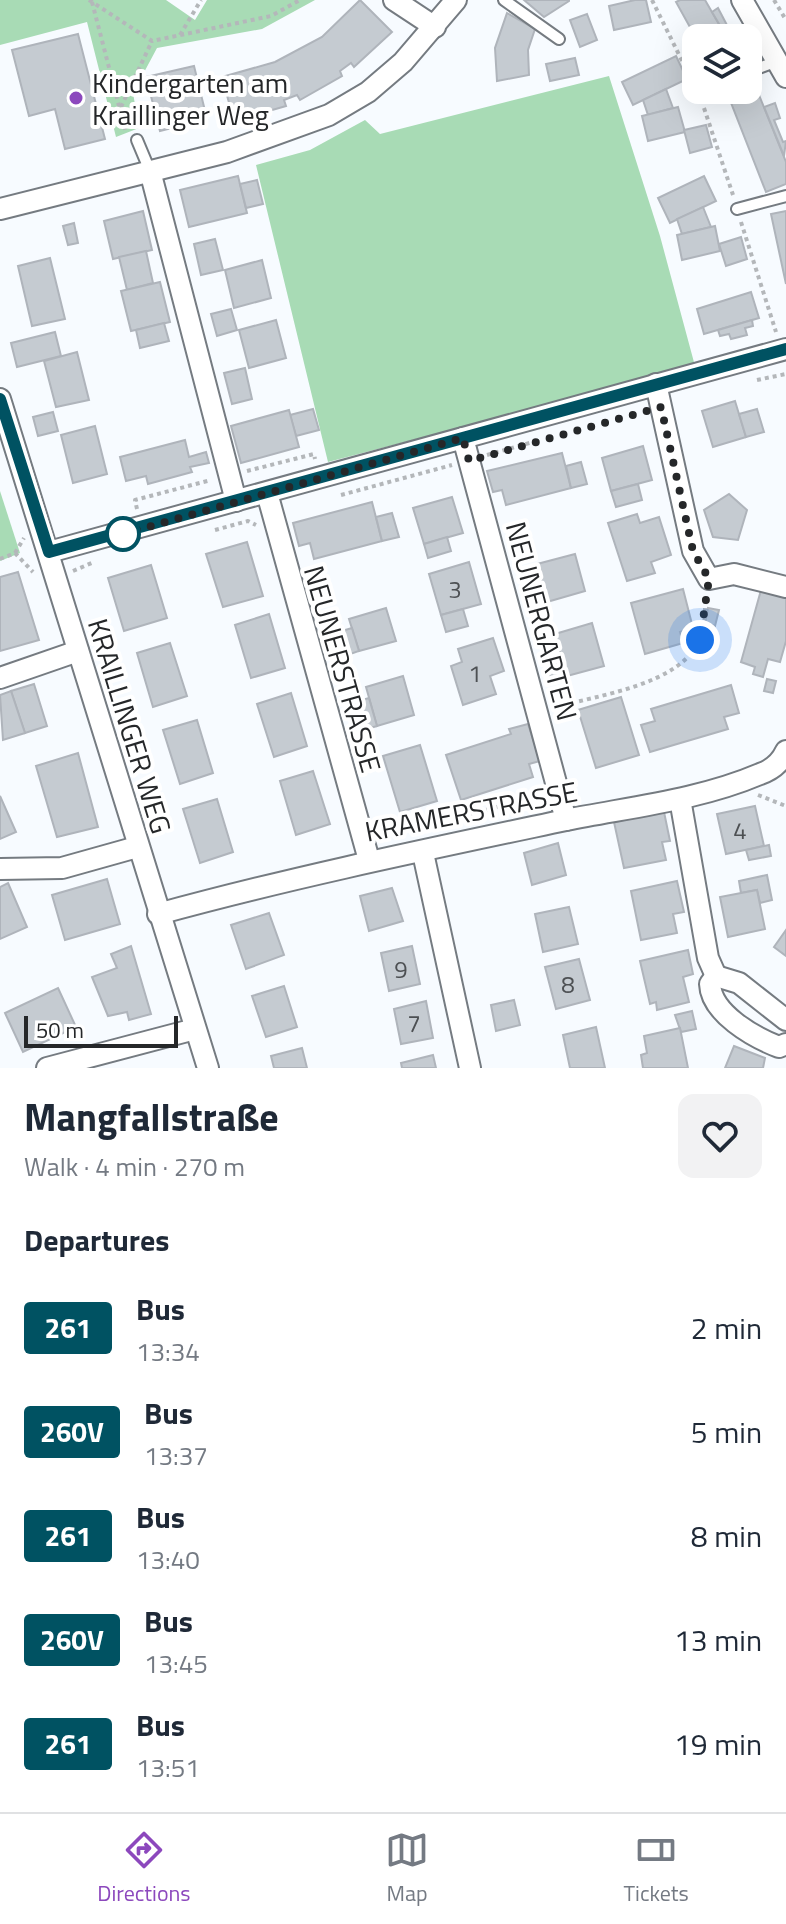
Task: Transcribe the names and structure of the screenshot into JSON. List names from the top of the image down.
{
  "streets": {
    "street": [
      "NEUNERGARTEN",
      "NEUNERSTRASSE",
      "KRAILLINGER WEG",
      "KRAMERSTRASSE"
    ]
  },
  "crossings": [
    ["NEUNERGARTEN", "KRAMERSTRASSE"],
    ["NEUNERSTRASSE", "KRAMERSTRASSE"],
    ["KRAILLINGER WEG", "KRAMERSTRASSE"]
  ],
  "places": ["Kindergarten am Kraillinger Weg"],
  "lines": ["bus line 261"],
  "house_numbers": [
    "3",
    "1",
    "4",
    "9",
    "8",
    "7"
  ],
  "scale_bar": "50 m",
  "page": {
    "scale": "50 m",
    "heading": [
      ["Mangfallstraße", "Walk · 4 min · 270 m"],
      "Departures"
    ],
    "list": [
      {
        "mark": "261",
        "name": "Bus",
        "note": "13:34",
        "value": "2 min"
      },
      {
        "mark": "260V",
        "name": "Bus",
        "note": "13:37",
        "value": "5 min"
      },
      {
        "mark": "261",
        "name": "Bus",
        "note": "13:40",
        "value": "8 min"
      },
      {
        "mark": "260V",
        "name": "Bus",
        "note": "13:45",
        "value": "13 min"
      },
      {
        "mark": "261",
        "name": "Bus",
        "note": "13:51",
        "value": "19 min"
      }
    ],
    "tabs": ["Directions", "Map", "Tickets"]
  }
}
